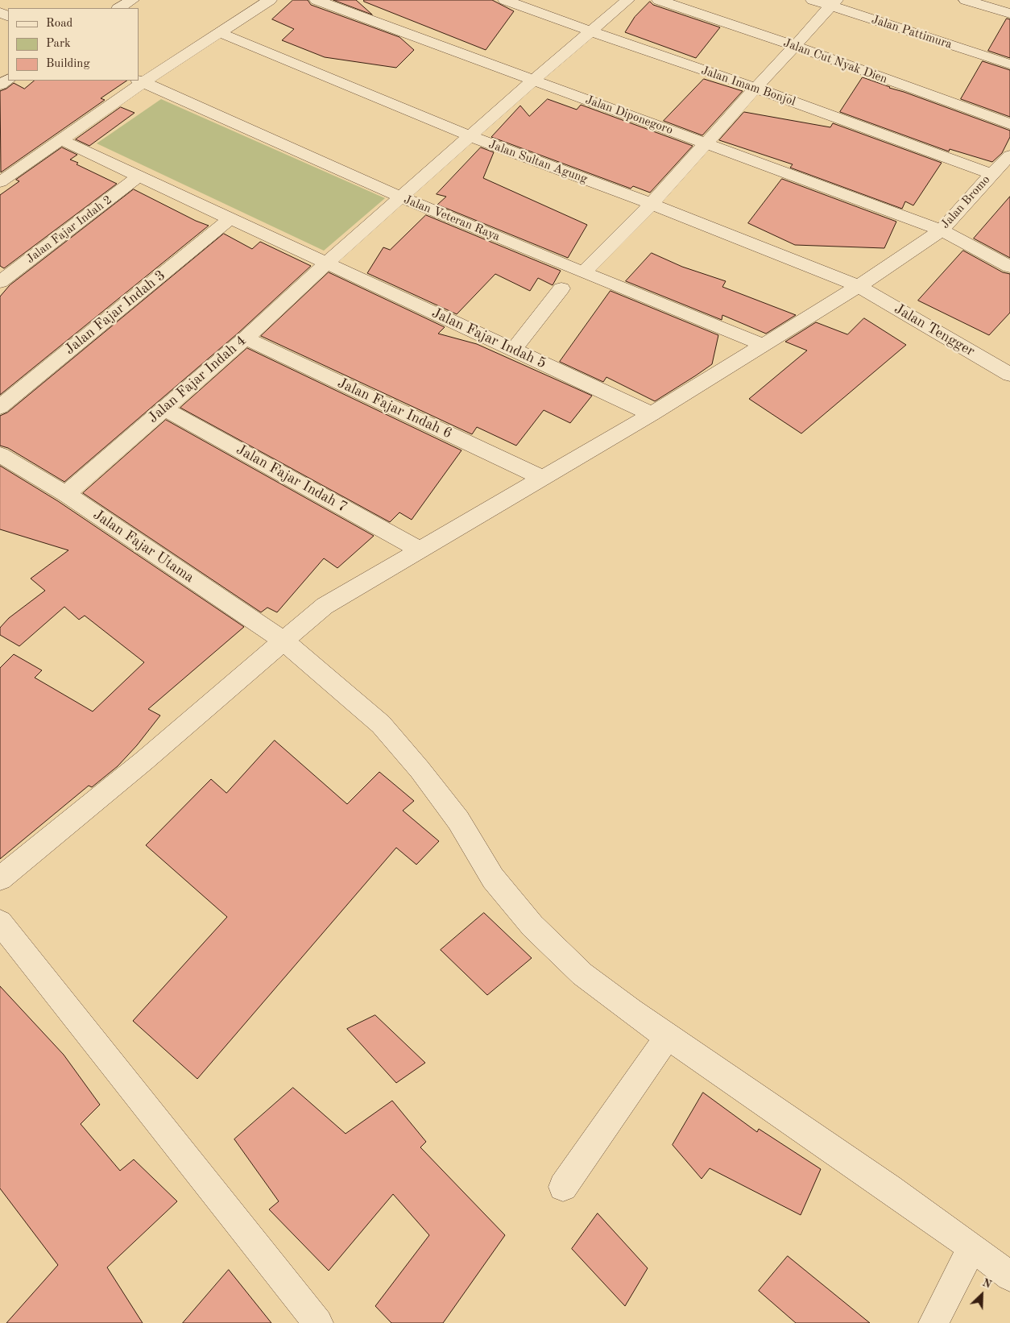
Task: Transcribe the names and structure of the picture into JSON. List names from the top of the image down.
{
  "streets": {
    "street": [
      "Jalan Pattimura",
      "Jalan Cut Nyak Dien",
      "Jalan Imam Bonjol",
      "Jalan Diponegoro",
      "Jalan Sultan Agung",
      "Jalan Bromo",
      "Jalan Veteran Raya",
      "Jalan Fajar Indah 2",
      "Jalan Fajar Indah 3",
      "Jalan Tengger",
      "Jalan Fajar Indah 5",
      "Jalan Fajar Indah 4",
      "Jalan Fajar Indah 6",
      "Jalan Fajar Indah 7",
      "Jalan Fajar Utama"
    ]
  },
  "crossings": [
    ["Jalan Imam Bonjol", "Jalan Bromo"],
    ["Jalan Imam Bonjol", "Jalan Fajar Indah 4"],
    ["Jalan Diponegoro", "Jalan Bromo"],
    ["Jalan Diponegoro", "Jalan Fajar Indah 4"],
    ["Jalan Sultan Agung", "Jalan Bromo"],
    ["Jalan Sultan Agung", "Jalan Tengger"],
    ["Jalan Sultan Agung", "Jalan Fajar Indah 4"],
    ["Jalan Bromo", "Jalan Veteran Raya"],
    ["Jalan Bromo", "Jalan Tengger"],
    ["Jalan Bromo", "Jalan Fajar Indah 5"],
    ["Jalan Bromo", "Jalan Fajar Indah 6"],
    ["Jalan Bromo", "Jalan Fajar Indah 7"],
    ["Jalan Bromo", "Jalan Fajar Utama"],
    ["Jalan Veteran Raya", "Jalan Fajar Indah 4"],
    ["Jalan Fajar Indah 2", "Jalan Fajar Indah 5"],
    ["Jalan Fajar Indah 3", "Jalan Fajar Indah 5"],
    ["Jalan Fajar Indah 5", "Jalan Fajar Indah 4"],
    ["Jalan Fajar Indah 4", "Jalan Fajar Indah 6"],
    ["Jalan Fajar Indah 4", "Jalan Fajar Indah 7"],
    ["Jalan Fajar Indah 4", "Jalan Fajar Utama"]
  ],
  "legend": ["Road", "Park", "Building"],
  "north": "top right"
}
